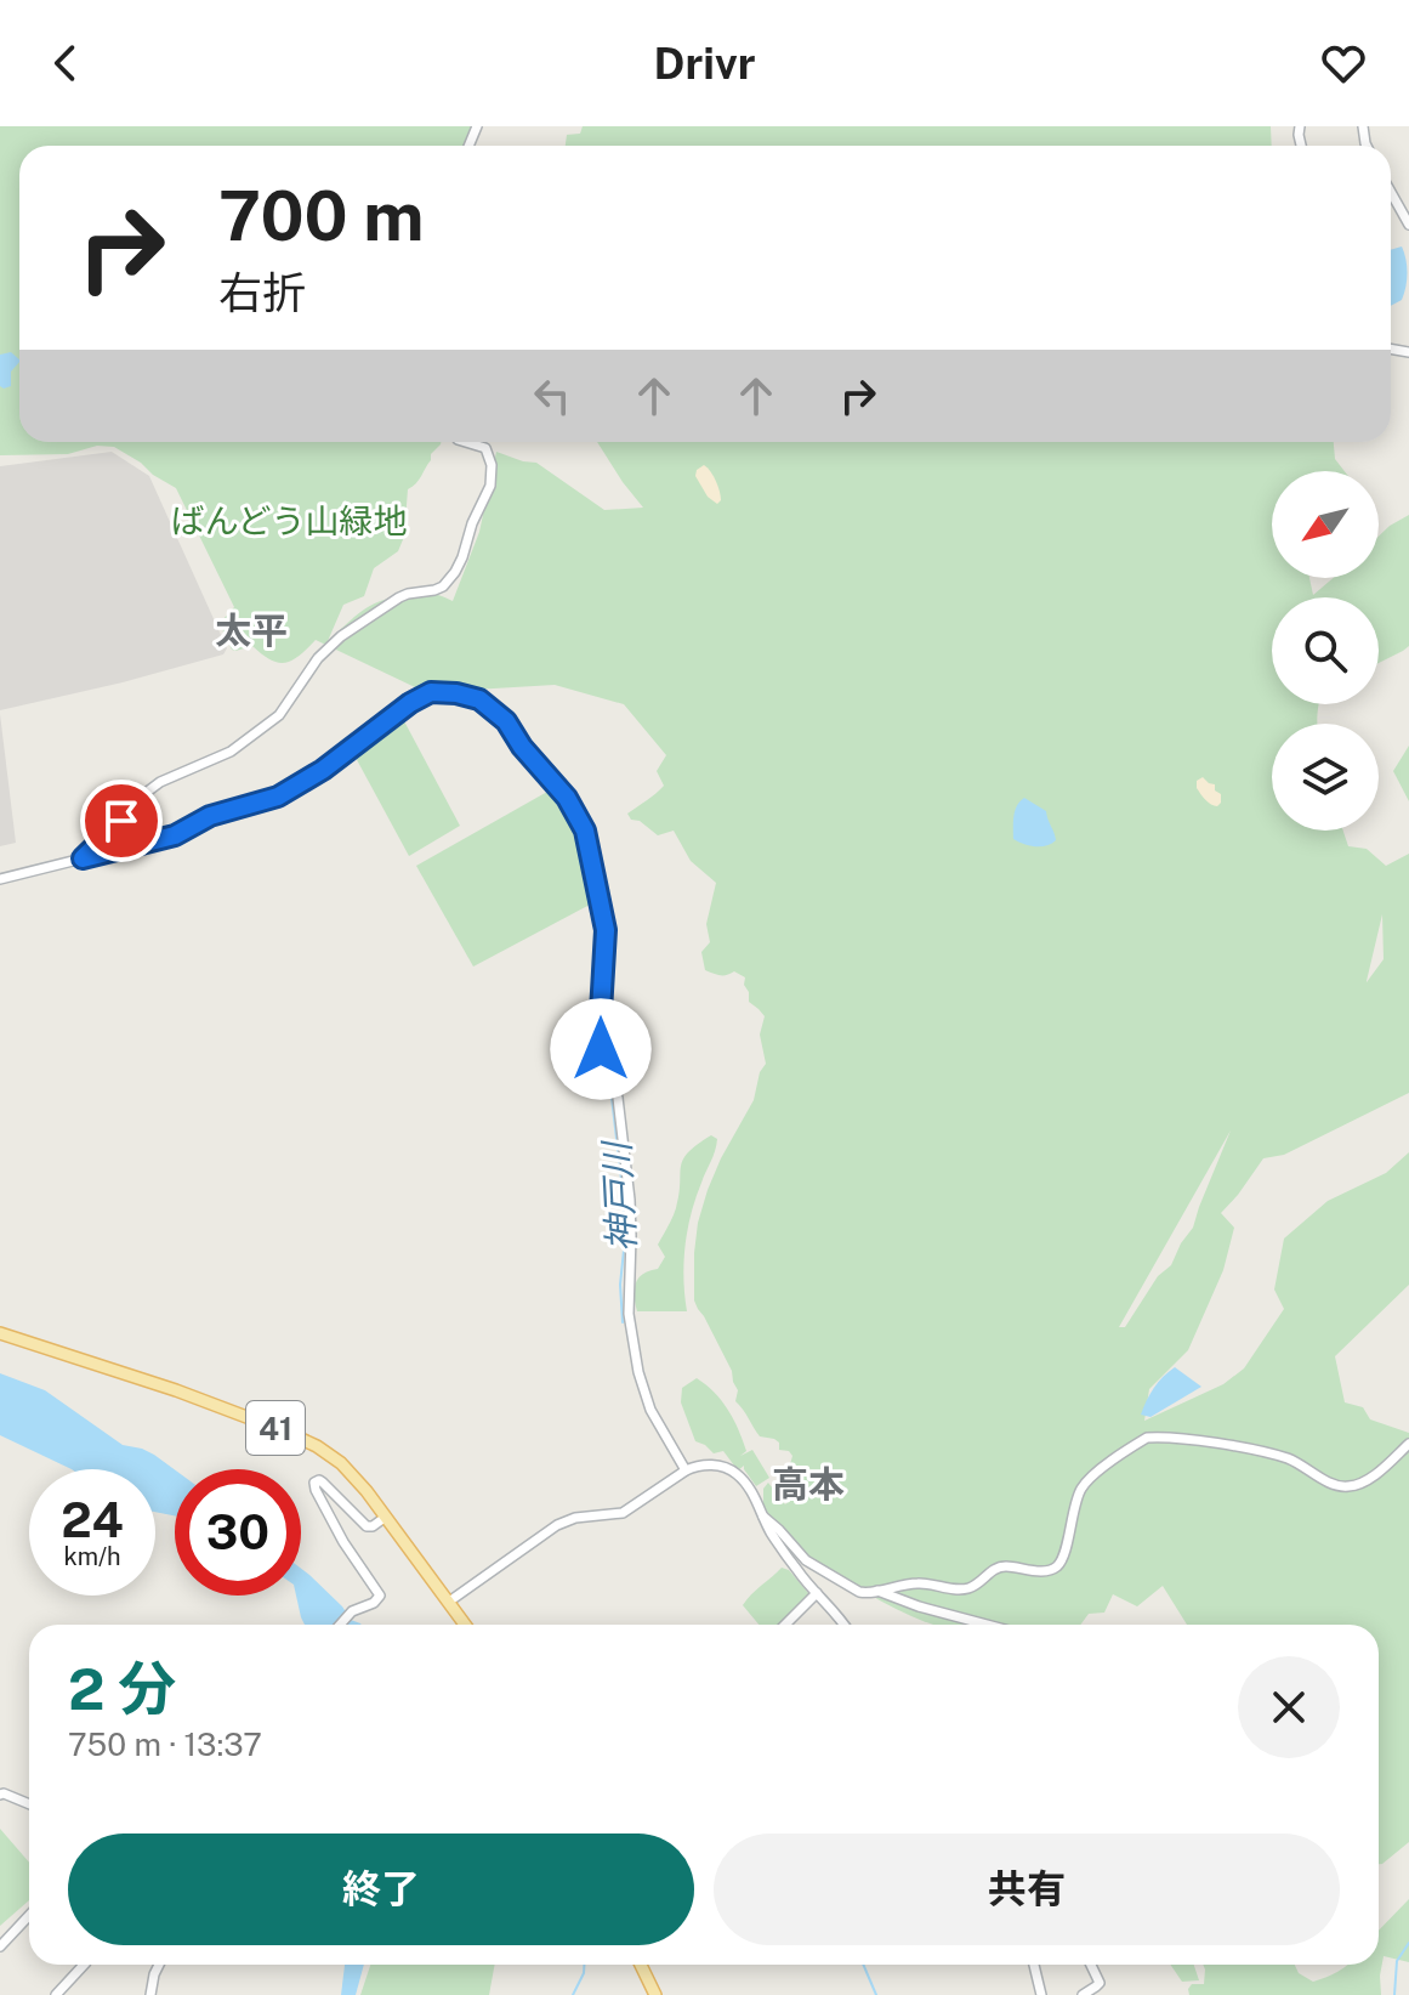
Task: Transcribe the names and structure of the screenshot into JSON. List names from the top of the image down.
{
  "streets": {
    "main road": ["41"]
  },
  "districts": ["太平", "高本"],
  "water": ["神戸川"],
  "parks": ["ばんどう山緑地"],
  "north": "bottom left",
  "page": {
    "header": "Drivr",
    "turn": ["700 m", "右折"],
    "speed": "24 km/h",
    "limit": "30",
    "heading": ["2 分", "750 m · 13:37"],
    "buttons": ["終了", "共有"]
  }
}
